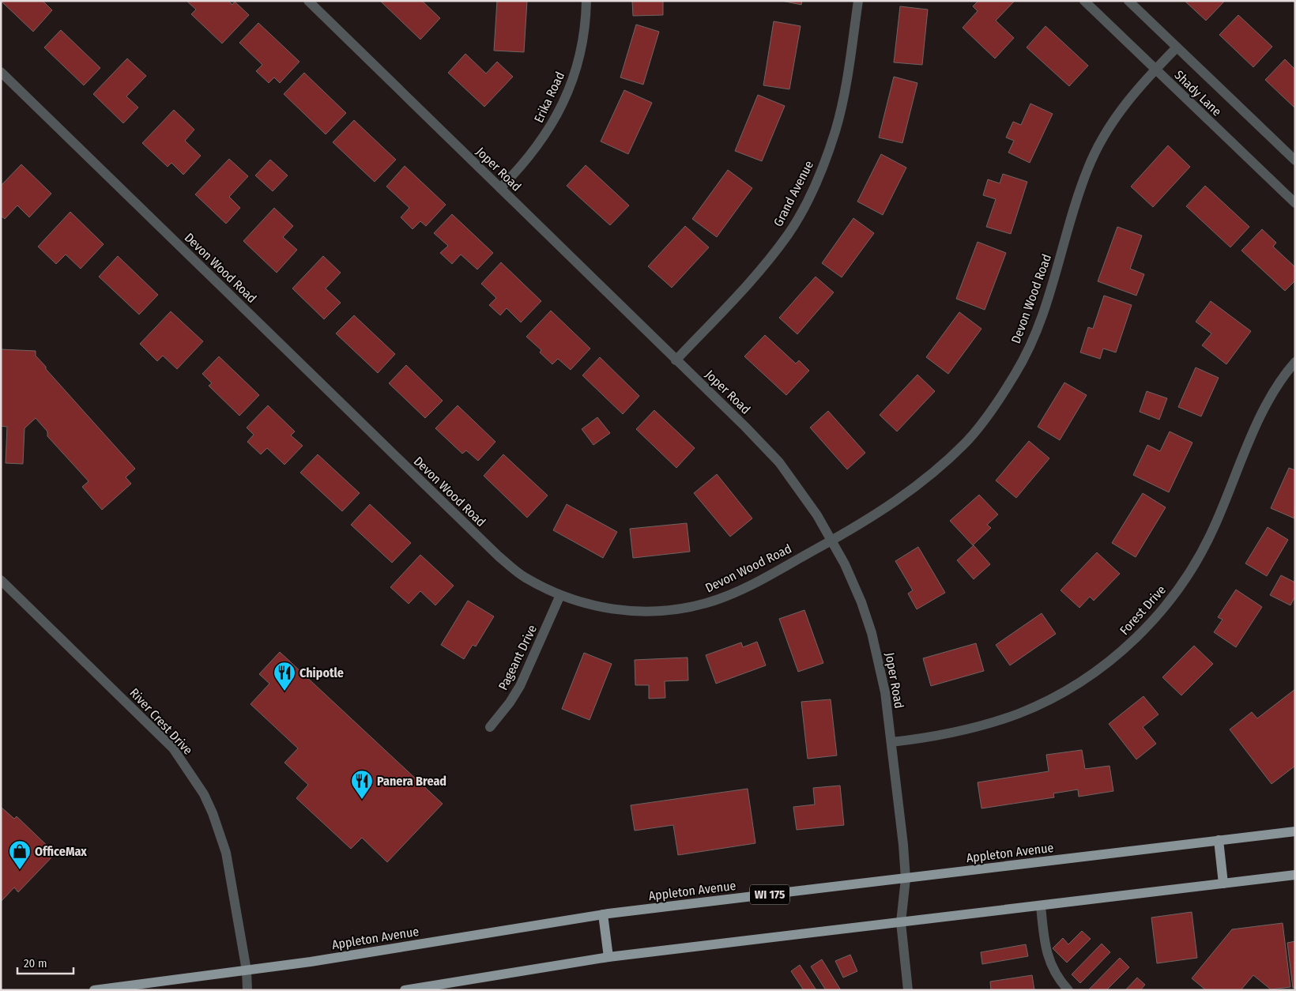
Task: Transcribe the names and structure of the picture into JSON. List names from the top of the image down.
{
  "streets": {
    "main road": ["Appleton Avenue", "WI 175"],
    "street": [
      "Shady Lane",
      "Erika Road",
      "Joper Road",
      "Grand Avenue",
      "Devon Wood Road",
      "Forest Drive",
      "Pageant Drive",
      "River Crest Drive"
    ]
  },
  "crossings": [
    ["Shady Lane", "Devon Wood Road"],
    ["Erika Road", "Joper Road"],
    ["Joper Road", "Grand Avenue"],
    ["Joper Road", "Devon Wood Road"],
    ["Joper Road", "Forest Drive"],
    ["Joper Road", "Appleton Avenue"],
    ["Devon Wood Road", "Pageant Drive"],
    ["River Crest Drive", "Appleton Avenue"]
  ],
  "places": {
    "restaurant": ["Chipotle", "Panera Bread"],
    "shop": ["OfficeMax"]
  },
  "scale_bar": "20 m"
}
